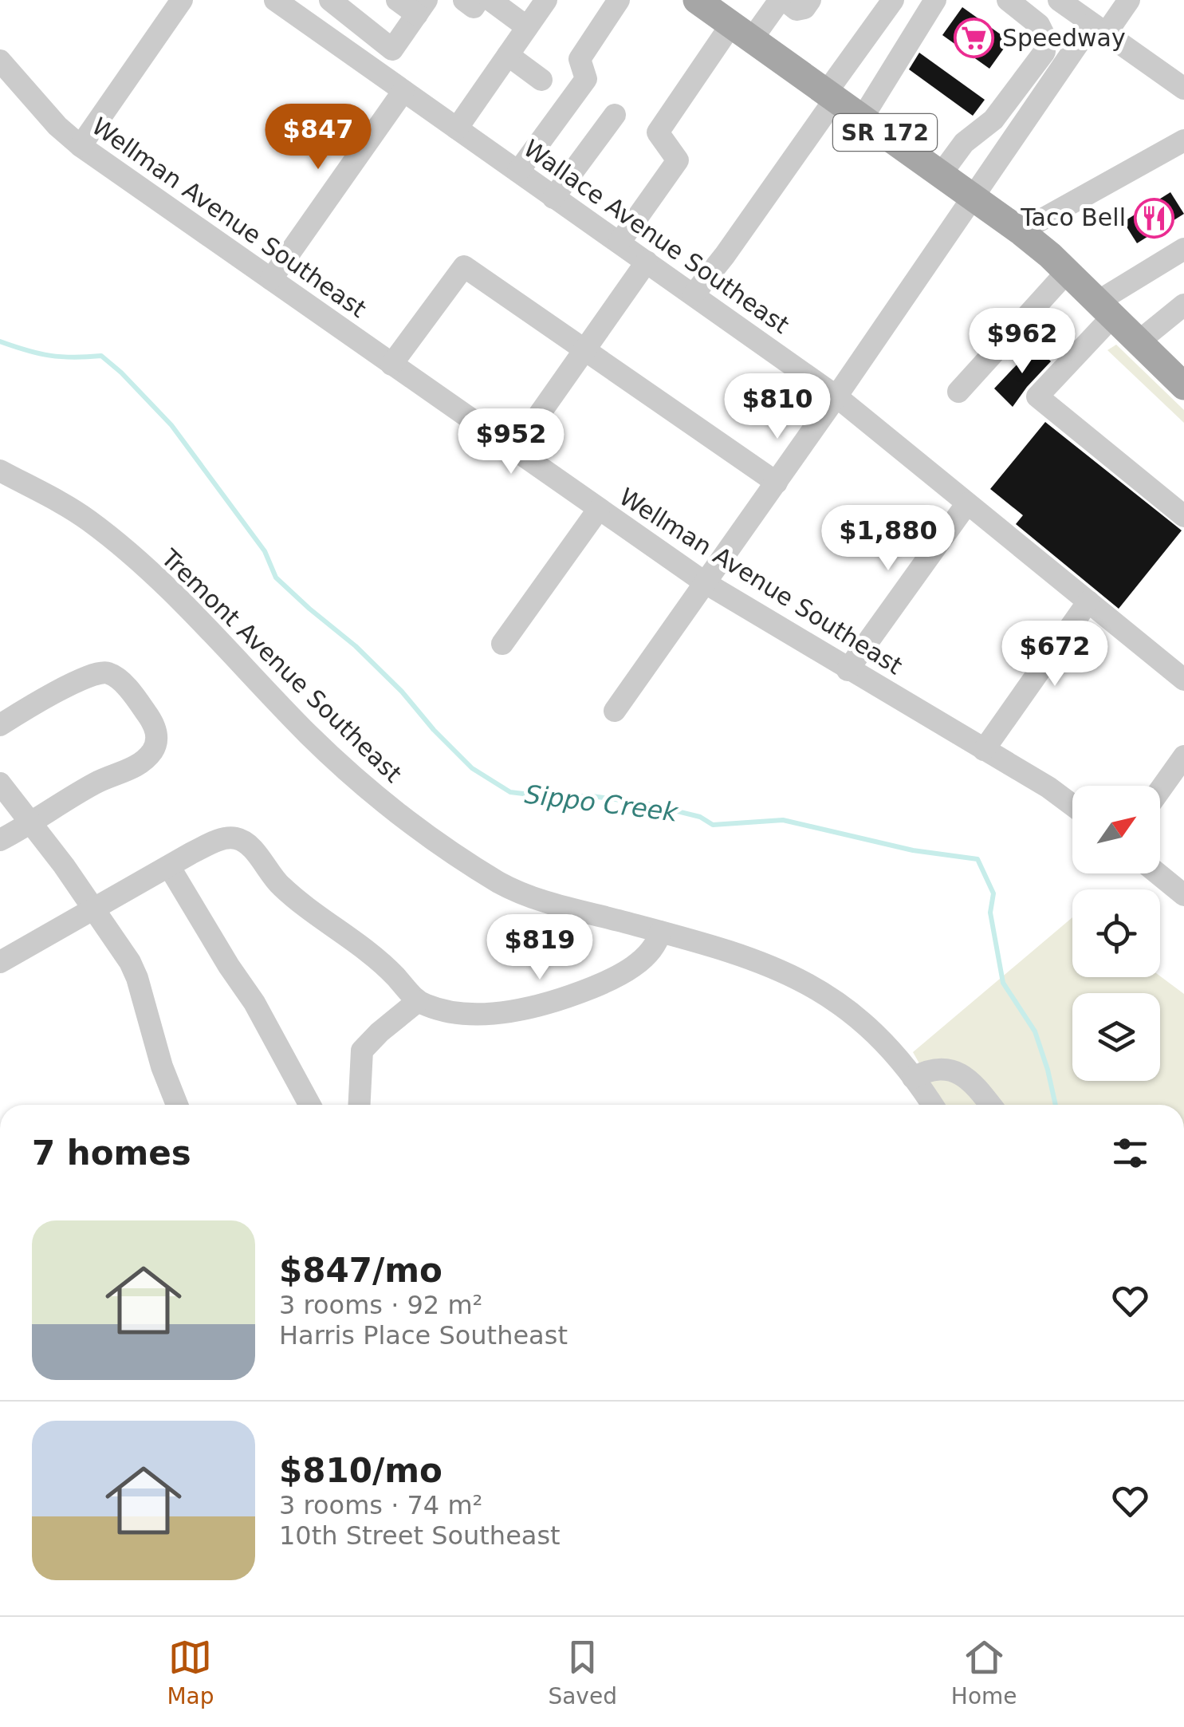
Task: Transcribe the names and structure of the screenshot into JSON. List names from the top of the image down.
{
  "streets": {
    "main road": ["SR 172"],
    "street": ["Wellman Avenue Southeast", "Wallace Avenue Southeast", "Tremont Avenue Southeast"]
  },
  "water": ["Sippo Creek"],
  "places": {
    "supermarket": ["Speedway"],
    "restaurant": ["Taco Bell"]
  },
  "north": "top right",
  "page": {
    "price": [
      "$847",
      "$962",
      "$810",
      "$952",
      "$1,880",
      "$672",
      "$819"
    ],
    "heading": "7 homes",
    "list": [
      {
        "name": "$847/mo",
        "note": "3 rooms · 92 m² · Harris Place Southeast"
      },
      {
        "name": "$810/mo",
        "note": "3 rooms · 74 m² · 10th Street Southeast"
      }
    ],
    "tabs": ["Map", "Saved", "Home"]
  }
}
